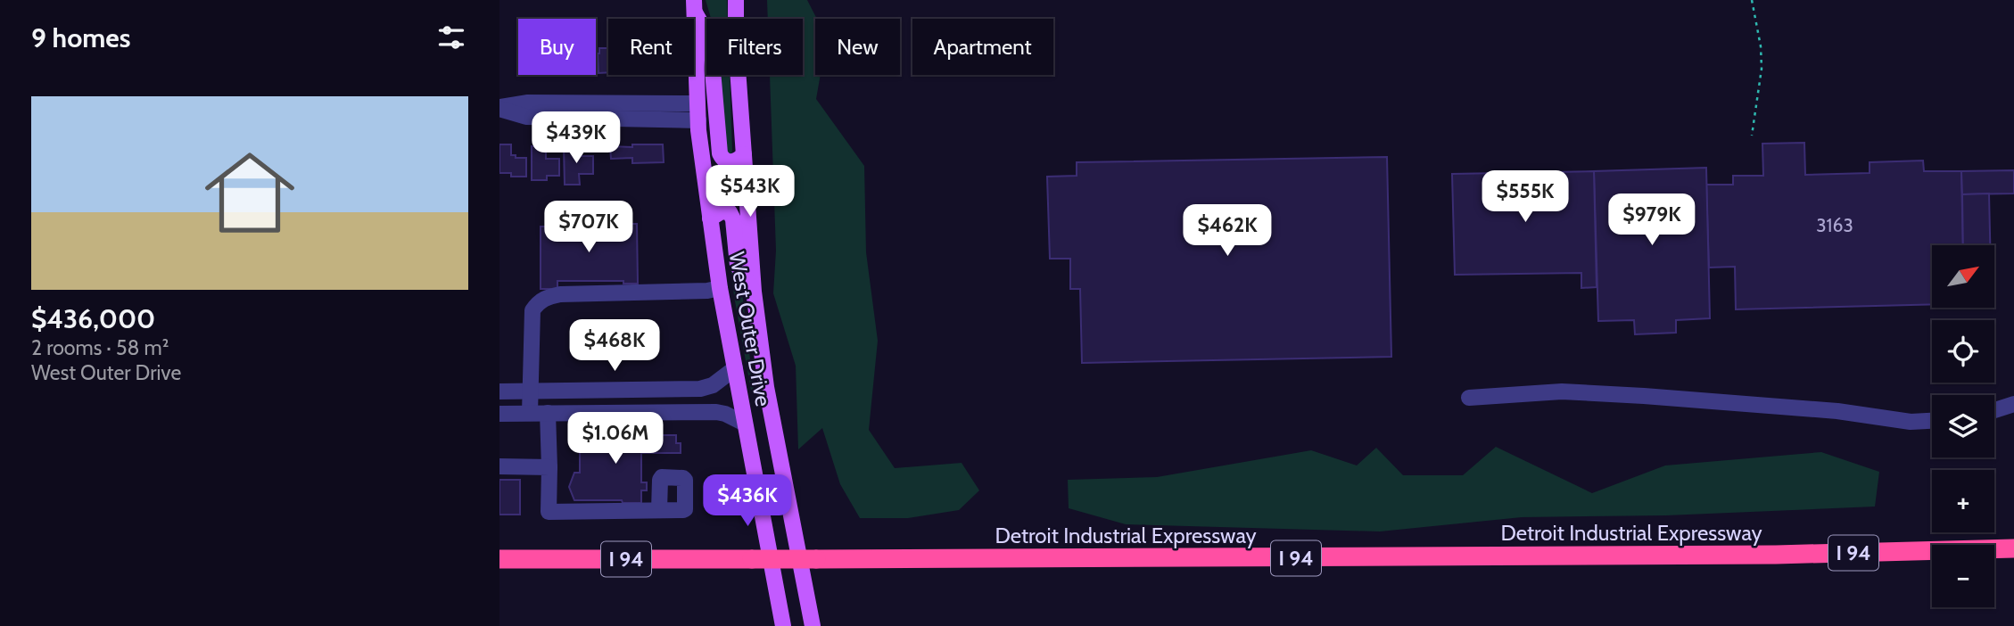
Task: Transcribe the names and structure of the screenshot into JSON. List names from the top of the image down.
{
  "streets": {
    "highway": ["Detroit Industrial Expressway", "I 94"],
    "main road": ["West Outer Drive"]
  },
  "house_numbers": ["3163"],
  "north": "top right",
  "page": {
    "heading": "9 homes",
    "chip": [
      "Buy",
      "Rent",
      "Filters",
      "New",
      "Apartment"
    ],
    "list": [
      {
        "name": "$436,000",
        "note": "2 rooms · 58 m² · West Outer Drive"
      }
    ],
    "price": [
      "$439K",
      "$543K",
      "$555K",
      "$979K",
      "$707K",
      "$462K",
      "$468K",
      "$1.06M",
      "$436K"
    ],
    "map_buttons": ["+", "−"]
  }
}
